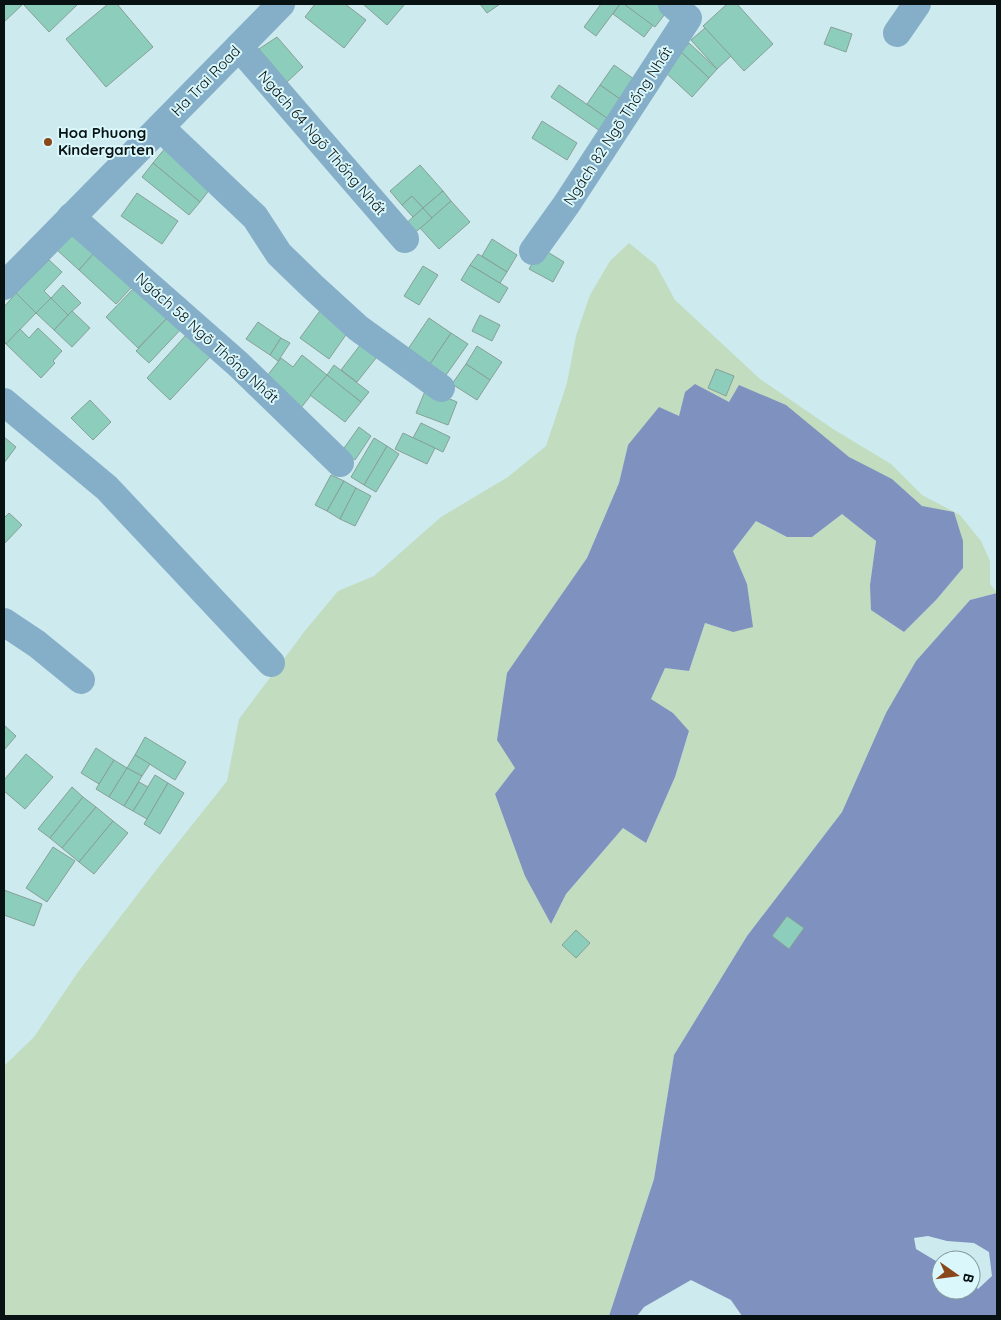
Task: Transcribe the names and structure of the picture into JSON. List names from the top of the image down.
{
  "streets": {
    "street": [
      "Ha Trai Road",
      "Ngách 82 Ngõ Thống Nhất",
      "Ngách 64 Ngõ Thống Nhất",
      "Ngách 58 Ngõ Thống Nhất"
    ]
  },
  "crossings": [
    ["Ha Trai Road", "Ngách 64 Ngõ Thống Nhất"],
    ["Ha Trai Road", "Ngách 58 Ngõ Thống Nhất"]
  ],
  "places": ["Hoa Phuong Kindergarten"],
  "north": "right"
}
